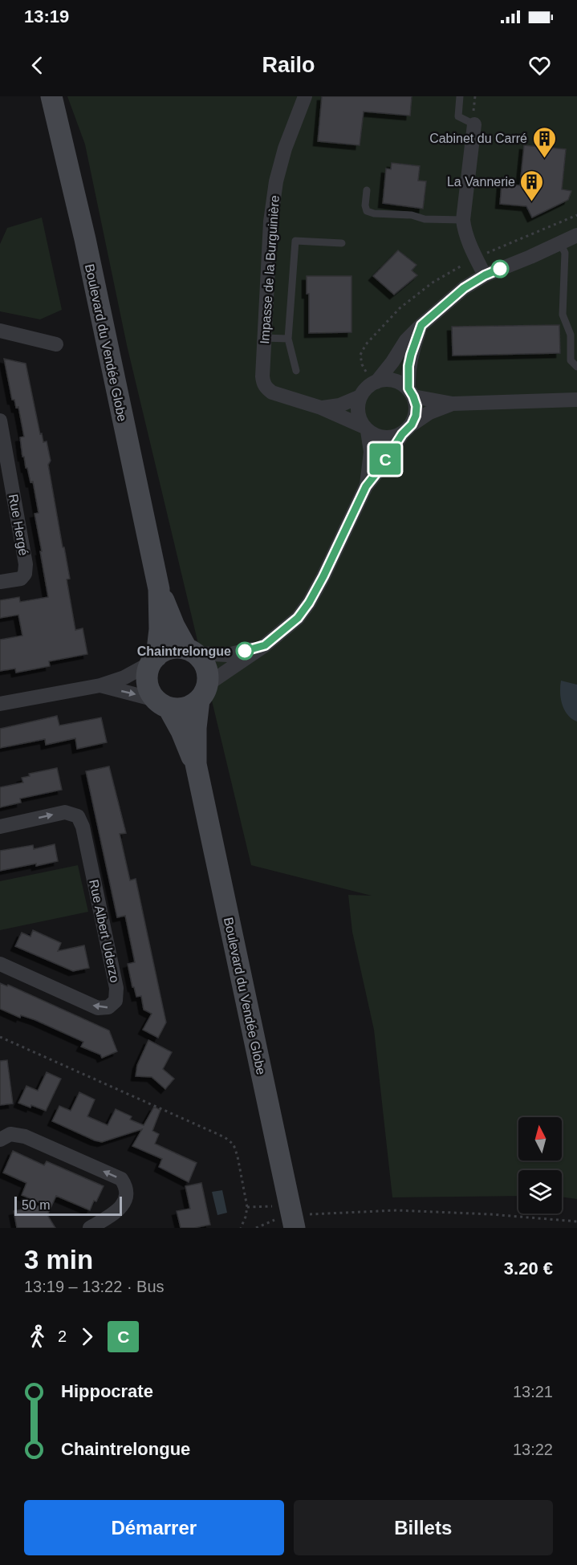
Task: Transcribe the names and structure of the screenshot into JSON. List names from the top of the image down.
{
  "streets": {
    "main road": ["Boulevard du Vendée Globe"],
    "street": ["Impasse de la Burguinière", "Rue Hergé", "Rue Albert Uderzo"]
  },
  "places": {
    "building": ["Cabinet du Carré", "La Vannerie"],
    "other": ["Chaintrelongue"]
  },
  "lines": ["bus line C"],
  "scale_bar": "50 m",
  "north": "top",
  "page": {
    "status": "13:19",
    "header": "Railo",
    "on_map": "C",
    "scale": "50 m",
    "heading": ["3 min", "13:19 – 13:22 · Bus", "3.20 €"],
    "legs": ["2", "C"],
    "list": [
      {
        "name": "Hippocrate",
        "value": "13:21"
      },
      {
        "name": "Chaintrelongue",
        "value": "13:22"
      }
    ],
    "buttons": ["Démarrer", "Billets"]
  }
}
